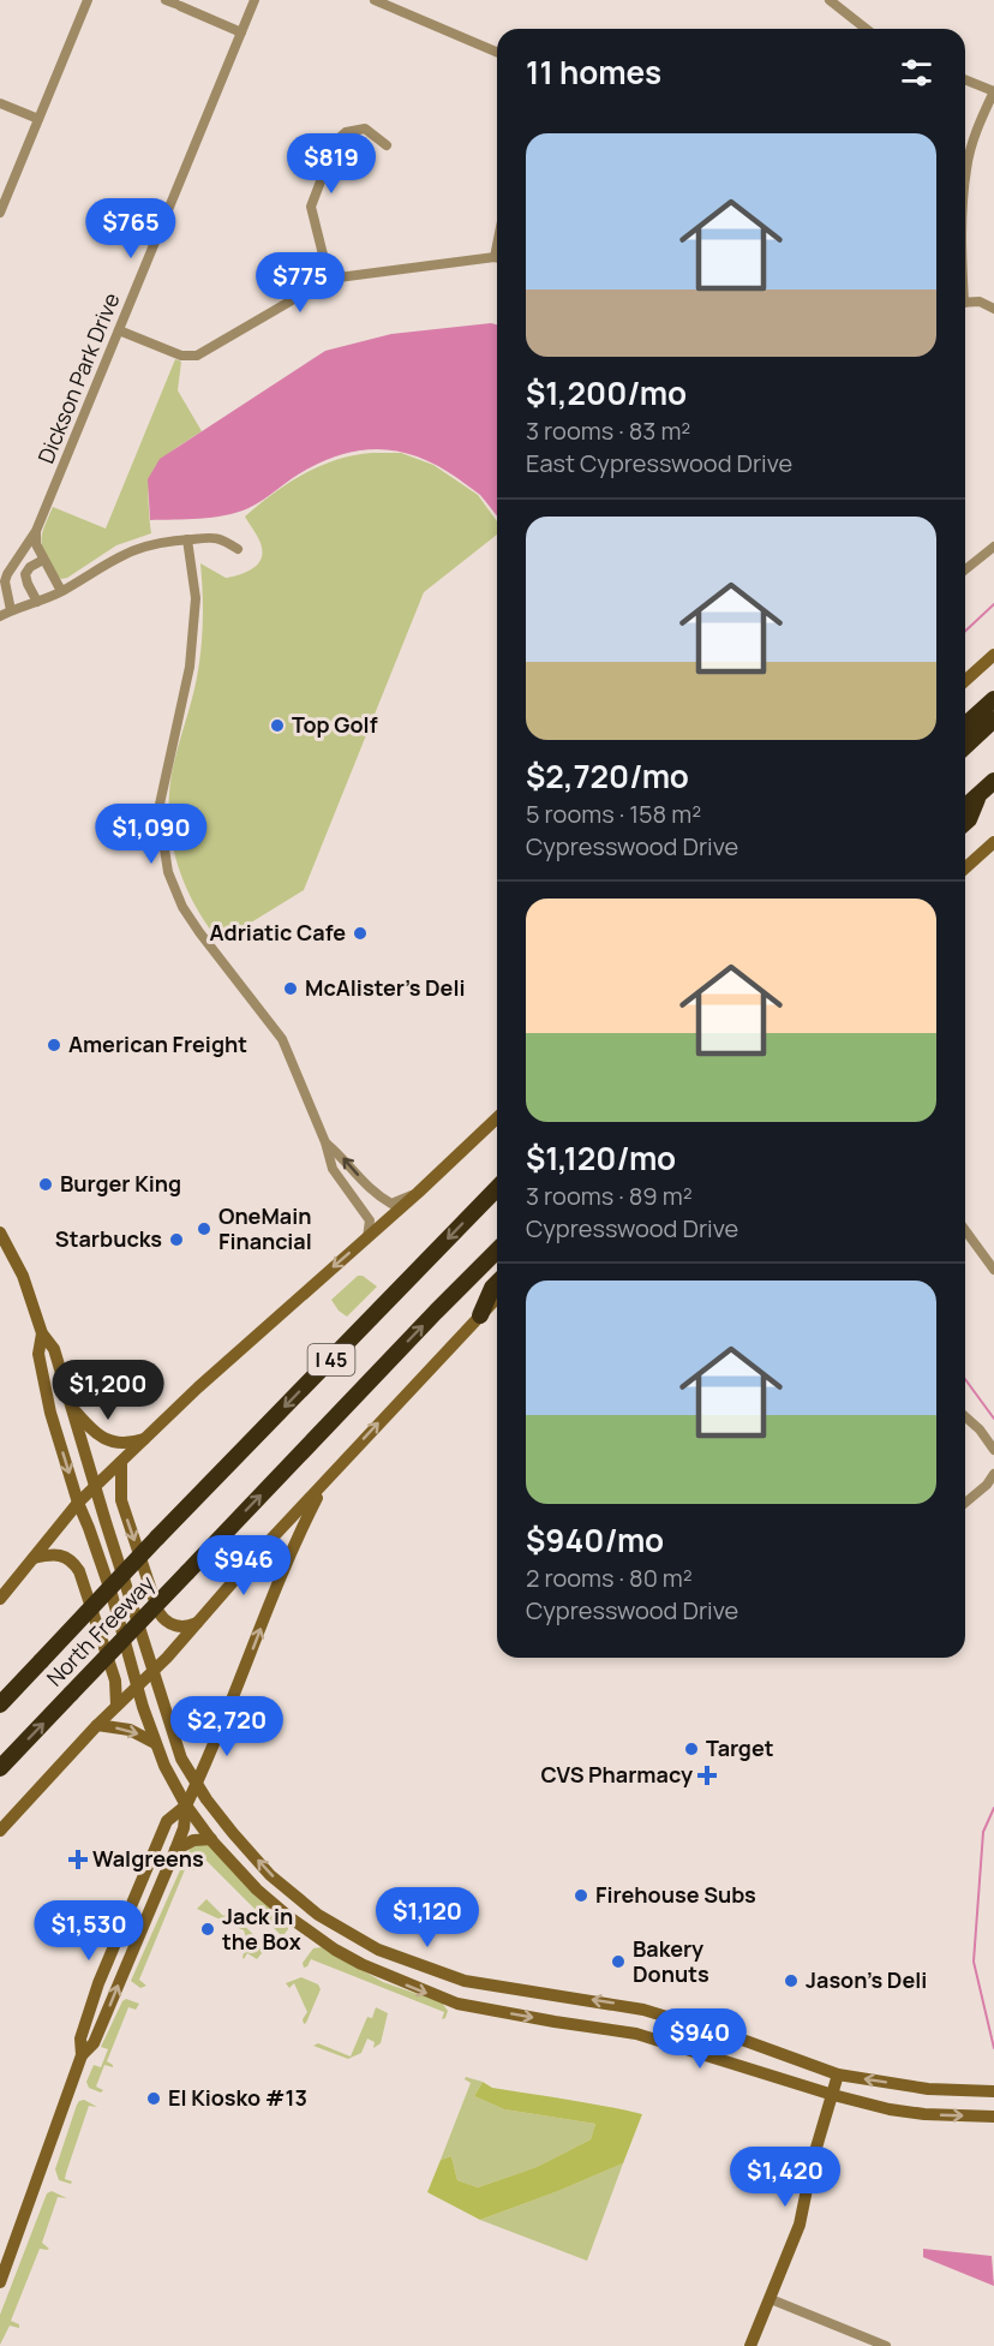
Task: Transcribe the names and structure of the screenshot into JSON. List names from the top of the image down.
{
  "streets": {
    "highway": ["I 45", "North Freeway"],
    "street": ["Dickson Park Drive"]
  },
  "places": {
    "other": [
      "Top Golf",
      "Adriatic Cafe",
      "McAlister's Deli",
      "American Freight",
      "Burger King",
      "OneMain Financial",
      "Starbucks",
      "Target",
      "Firehouse Subs",
      "Jack in the Box",
      "Bakery Donuts",
      "Jason's Deli",
      "El Kiosko #13"
    ],
    "health": ["CVS Pharmacy", "Walgreens"]
  },
  "page": {
    "heading": "11 homes",
    "list": [
      {
        "name": "$1,200/mo",
        "note": "3 rooms · 83 m² · East Cypresswood Drive"
      },
      {
        "name": "$2,720/mo",
        "note": "5 rooms · 158 m² · Cypresswood Drive"
      },
      {
        "name": "$1,120/mo",
        "note": "3 rooms · 89 m² · Cypresswood Drive"
      },
      {
        "name": "$940/mo",
        "note": "2 rooms · 80 m² · Cypresswood Drive"
      }
    ],
    "price": [
      "$819",
      "$765",
      "$775",
      "$1,090",
      "$1,200",
      "$946",
      "$2,720",
      "$1,120",
      "$1,530",
      "$940",
      "$1,420"
    ]
  }
}
